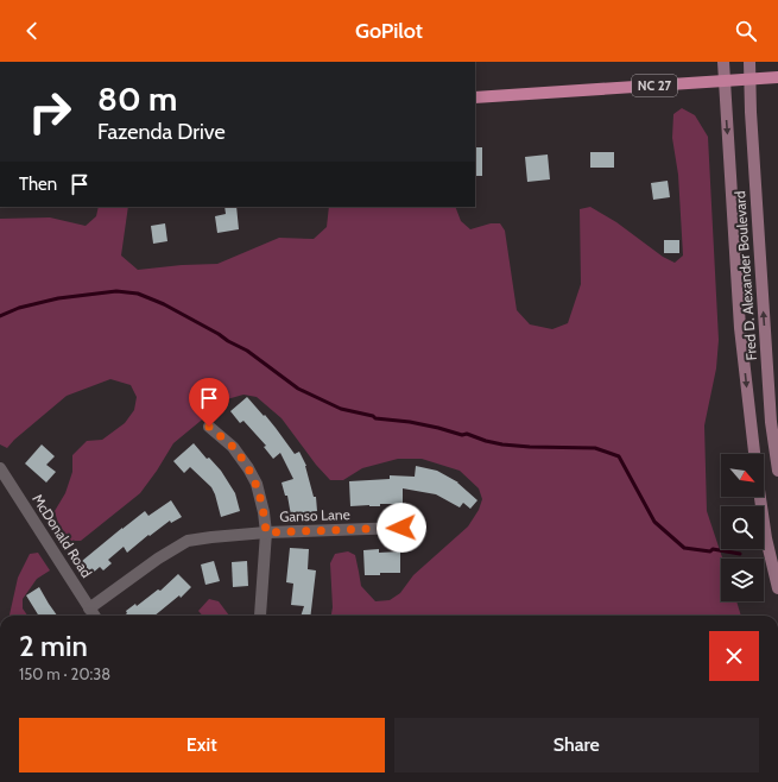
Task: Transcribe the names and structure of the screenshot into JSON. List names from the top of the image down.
{
  "streets": {
    "main road": ["NC 27", "Fred D. Alexander Boulevard"],
    "street": ["Ganso Lane", "McDonald Road"]
  },
  "crossings": [
    ["NC 27", "Fred D. Alexander Boulevard"],
    ["Ganso Lane", "McDonald Road"]
  ],
  "north": "bottom right",
  "page": {
    "header": "GoPilot",
    "turn": ["80 m", "Fazenda Drive"],
    "then": "Then",
    "heading": ["2 min", "150 m · 20:38"],
    "buttons": ["Exit", "Share"]
  }
}
